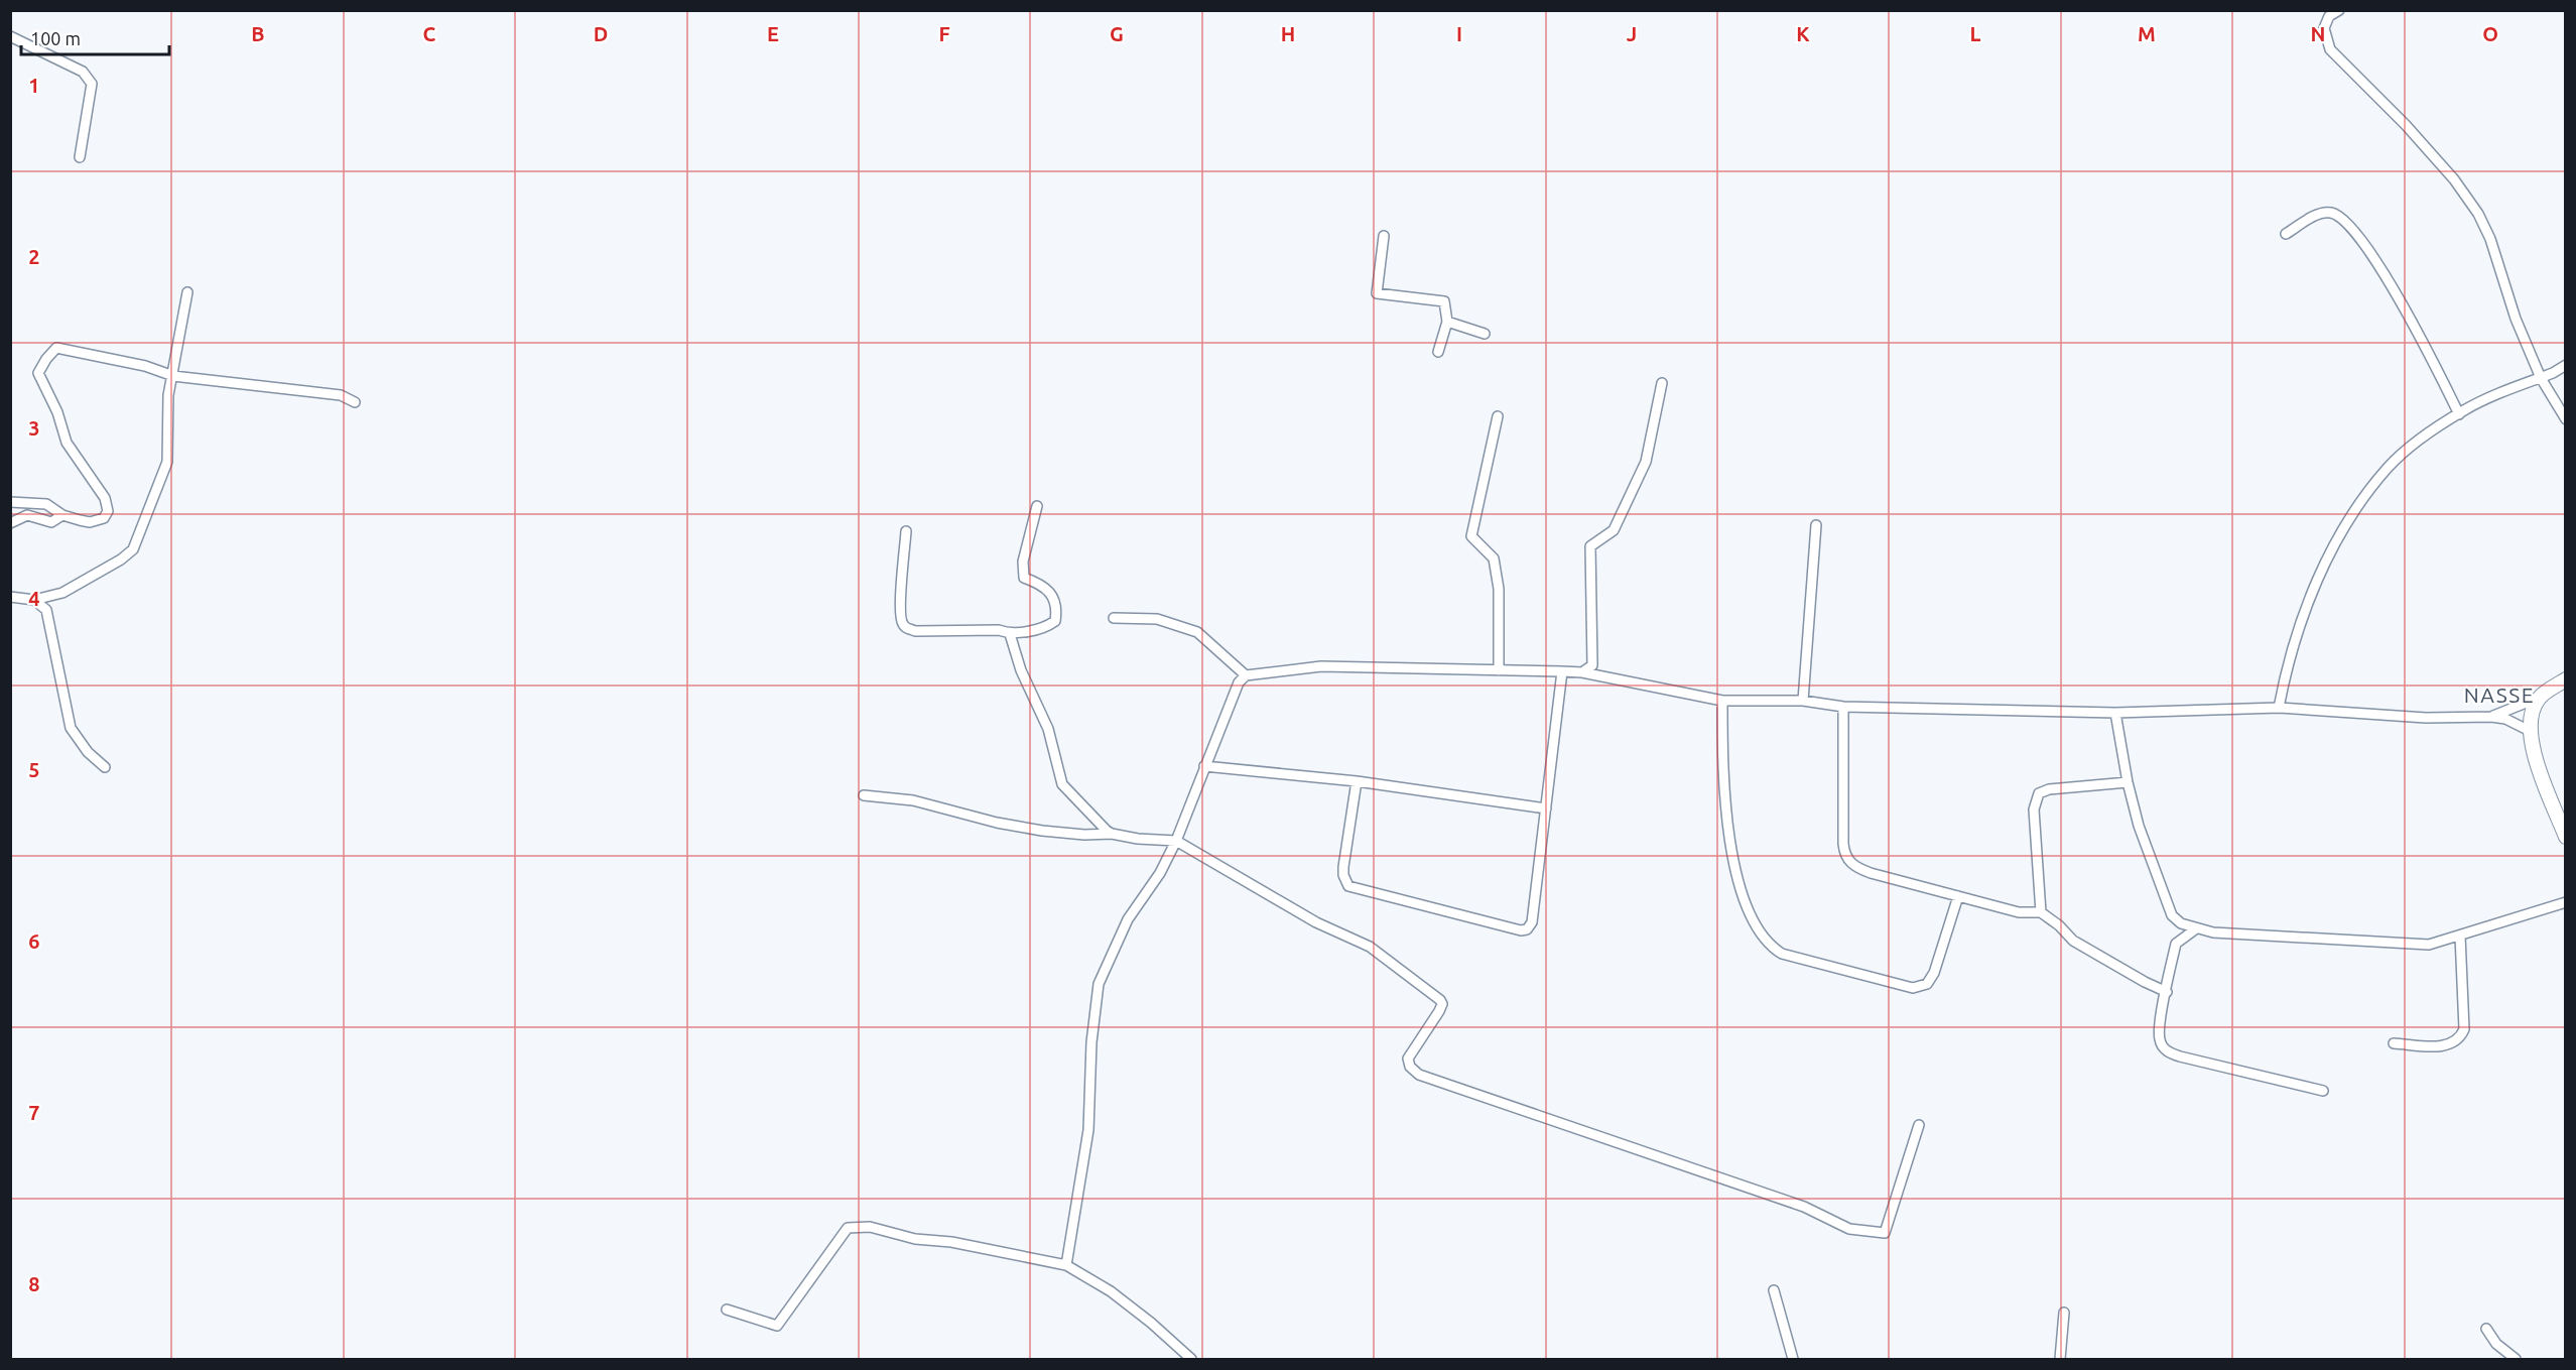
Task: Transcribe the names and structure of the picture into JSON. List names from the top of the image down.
{
  "districts": ["NASSE"],
  "scale_bar": "100 m",
  "grid": {
    "columns": [
      "B",
      "C",
      "D",
      "E",
      "F",
      "G",
      "H",
      "I",
      "J",
      "K",
      "L",
      "M",
      "N",
      "O"
    ],
    "rows": [
      "1",
      "2",
      "3",
      "4",
      "5",
      "6",
      "7",
      "8"
    ]
  }
}
